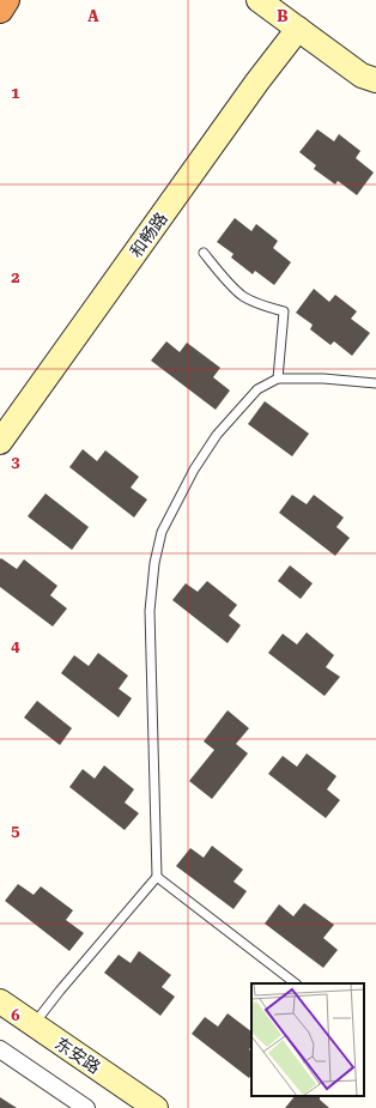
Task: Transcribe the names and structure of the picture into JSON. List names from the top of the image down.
{
  "streets": {
    "street": ["和畅路", "东安路"]
  },
  "grid": {
    "columns": ["A", "B"],
    "rows": [
      "1",
      "2",
      "3",
      "4",
      "5",
      "6"
    ]
  }
}
